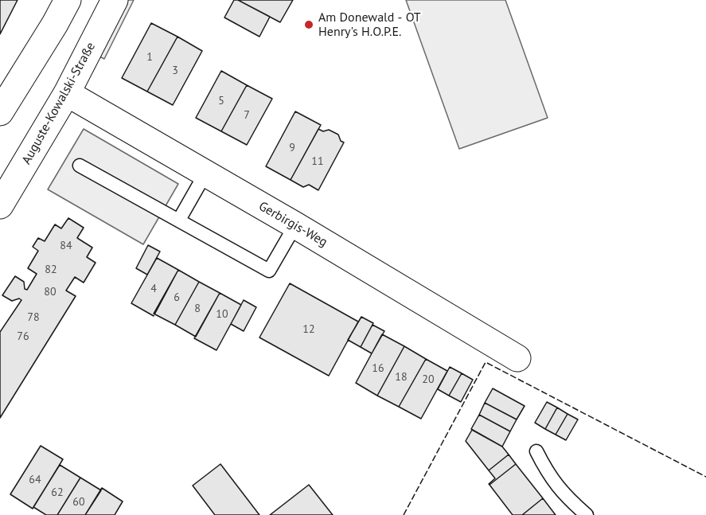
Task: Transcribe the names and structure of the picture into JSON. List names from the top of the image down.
{
  "streets": {
    "street": ["Auguste-Kowalski-Straße", "Gerbirgis-Weg"]
  },
  "crossings": [
    ["Auguste-Kowalski-Straße", "Gerbirgis-Weg"]
  ],
  "places": ["Am Donewald - OT Henry's H.O.P.E."],
  "house_numbers": [
    "1",
    "3",
    "5",
    "7",
    "9",
    "11",
    "84",
    "82",
    "4",
    "80",
    "6",
    "8",
    "10",
    "78",
    "12",
    "76",
    "16",
    "18",
    "20",
    "64",
    "62",
    "60"
  ]
}
